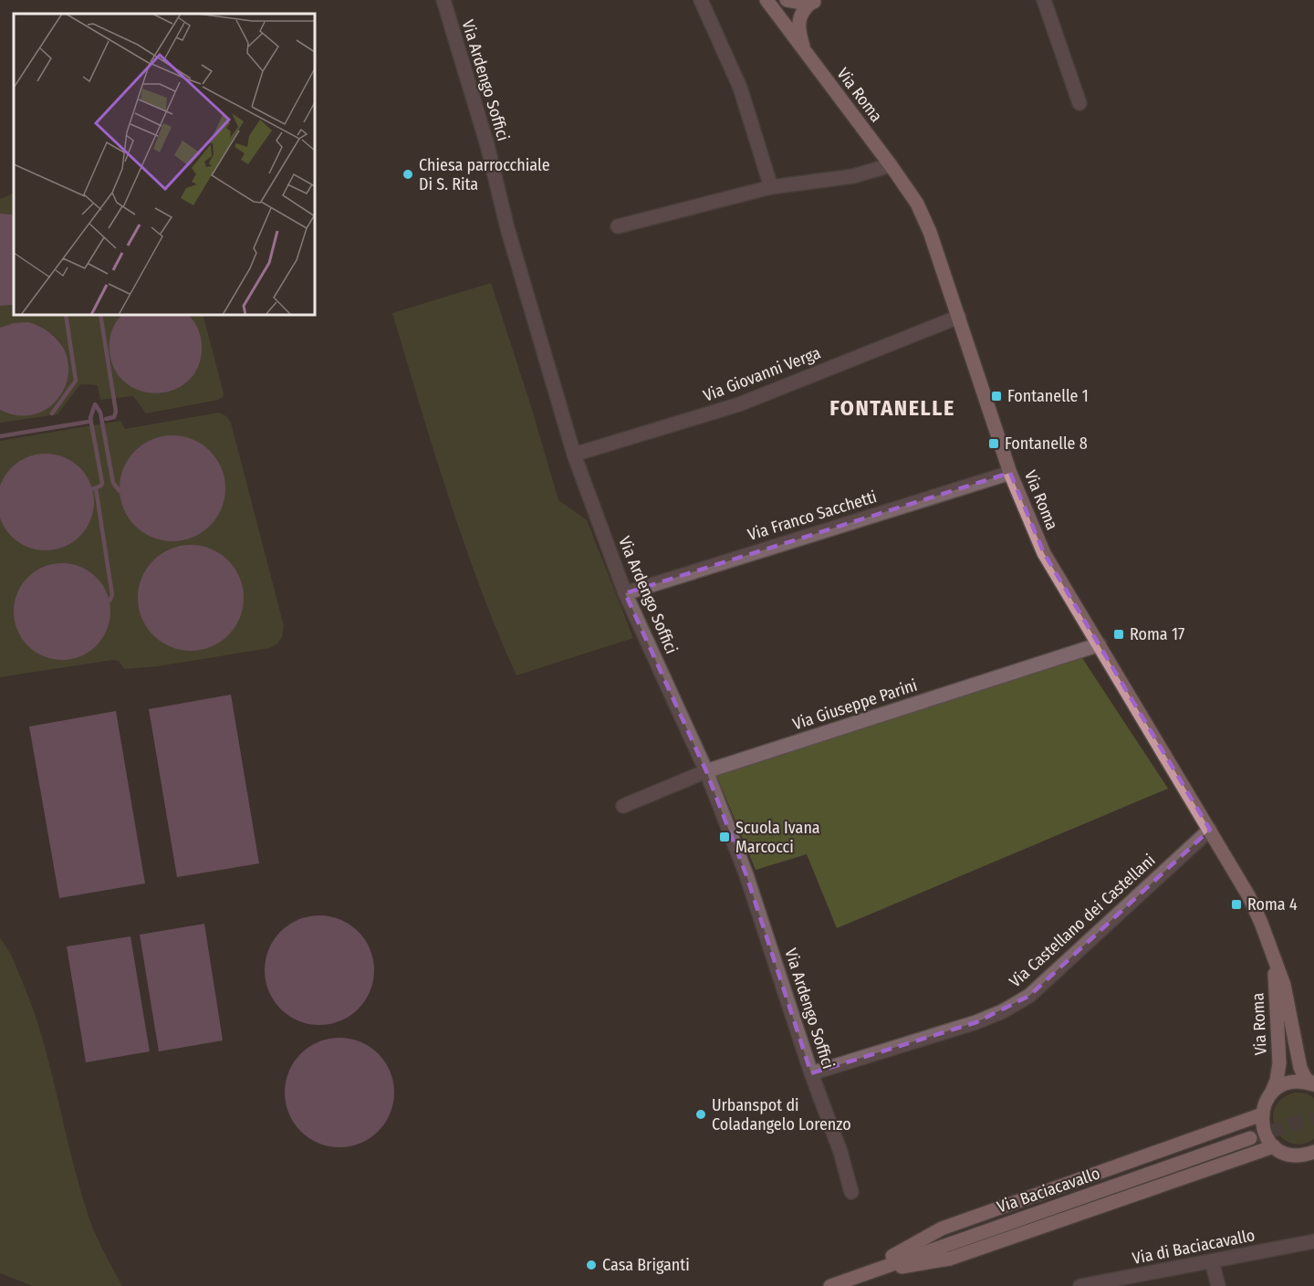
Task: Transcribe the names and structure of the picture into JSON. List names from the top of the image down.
{
  "streets": {
    "main road": ["Via Roma", "Via Baciacavallo"],
    "street": [
      "Via Ardengo Soffici",
      "Via Giovanni Verga",
      "Via Franco Sacchetti",
      "Via Giuseppe Parini",
      "Via Castellano dei Castellani",
      "Via di Baciacavallo"
    ]
  },
  "crossings": [
    ["Via Ardengo Soffici", "Via Giovanni Verga"],
    ["Via Ardengo Soffici", "Via Franco Sacchetti"],
    ["Via Ardengo Soffici", "Via Giuseppe Parini"],
    ["Via Ardengo Soffici", "Via Castellano dei Castellani"],
    ["Via Roma", "Via Giovanni Verga"],
    ["Via Roma", "Via Franco Sacchetti"],
    ["Via Roma", "Via Giuseppe Parini"],
    ["Via Roma", "Via Castellano dei Castellani"]
  ],
  "districts": ["FONTANELLE"],
  "places": {
    "other": ["Chiesa parrocchiale Di S. Rita", "Urbanspot di Coladangelo Lorenzo", "Casa Briganti"],
    "transit": [
      "Fontanelle 1",
      "Fontanelle 8",
      "Roma 17",
      "Scuola Ivana Marcocci",
      "Roma 4"
    ]
  }
}
